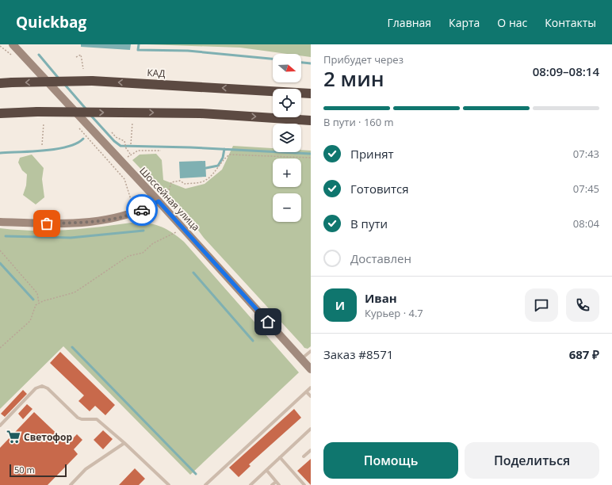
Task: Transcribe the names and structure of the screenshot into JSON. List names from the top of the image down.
{
  "streets": {
    "highway": ["КАД"],
    "main road": ["Шоссейная улица"]
  },
  "places": {
    "supermarket": ["Светофор"]
  },
  "scale_bar": "50 m",
  "north": "right",
  "page": {
    "header": "Quickbag",
    "nav": [
      "Главная",
      "Карта",
      "О нас",
      "Контакты"
    ],
    "heading": ["2 мин", "Прибудет через", "08:09–08:14"],
    "panel": [
      "Иван",
      "Курьер · 4.7",
      "Заказ #8571",
      "687 ₽"
    ],
    "map_buttons": ["+", "−"],
    "bar": "В пути · 160 m",
    "list": [
      ["Принят", "07:43"],
      ["Готовится", "07:45"],
      ["В пути", "08:04"],
      "Доставлен"
    ],
    "round": "И",
    "buttons": ["Помощь", "Поделиться"],
    "scale": "50 m"
  }
}
